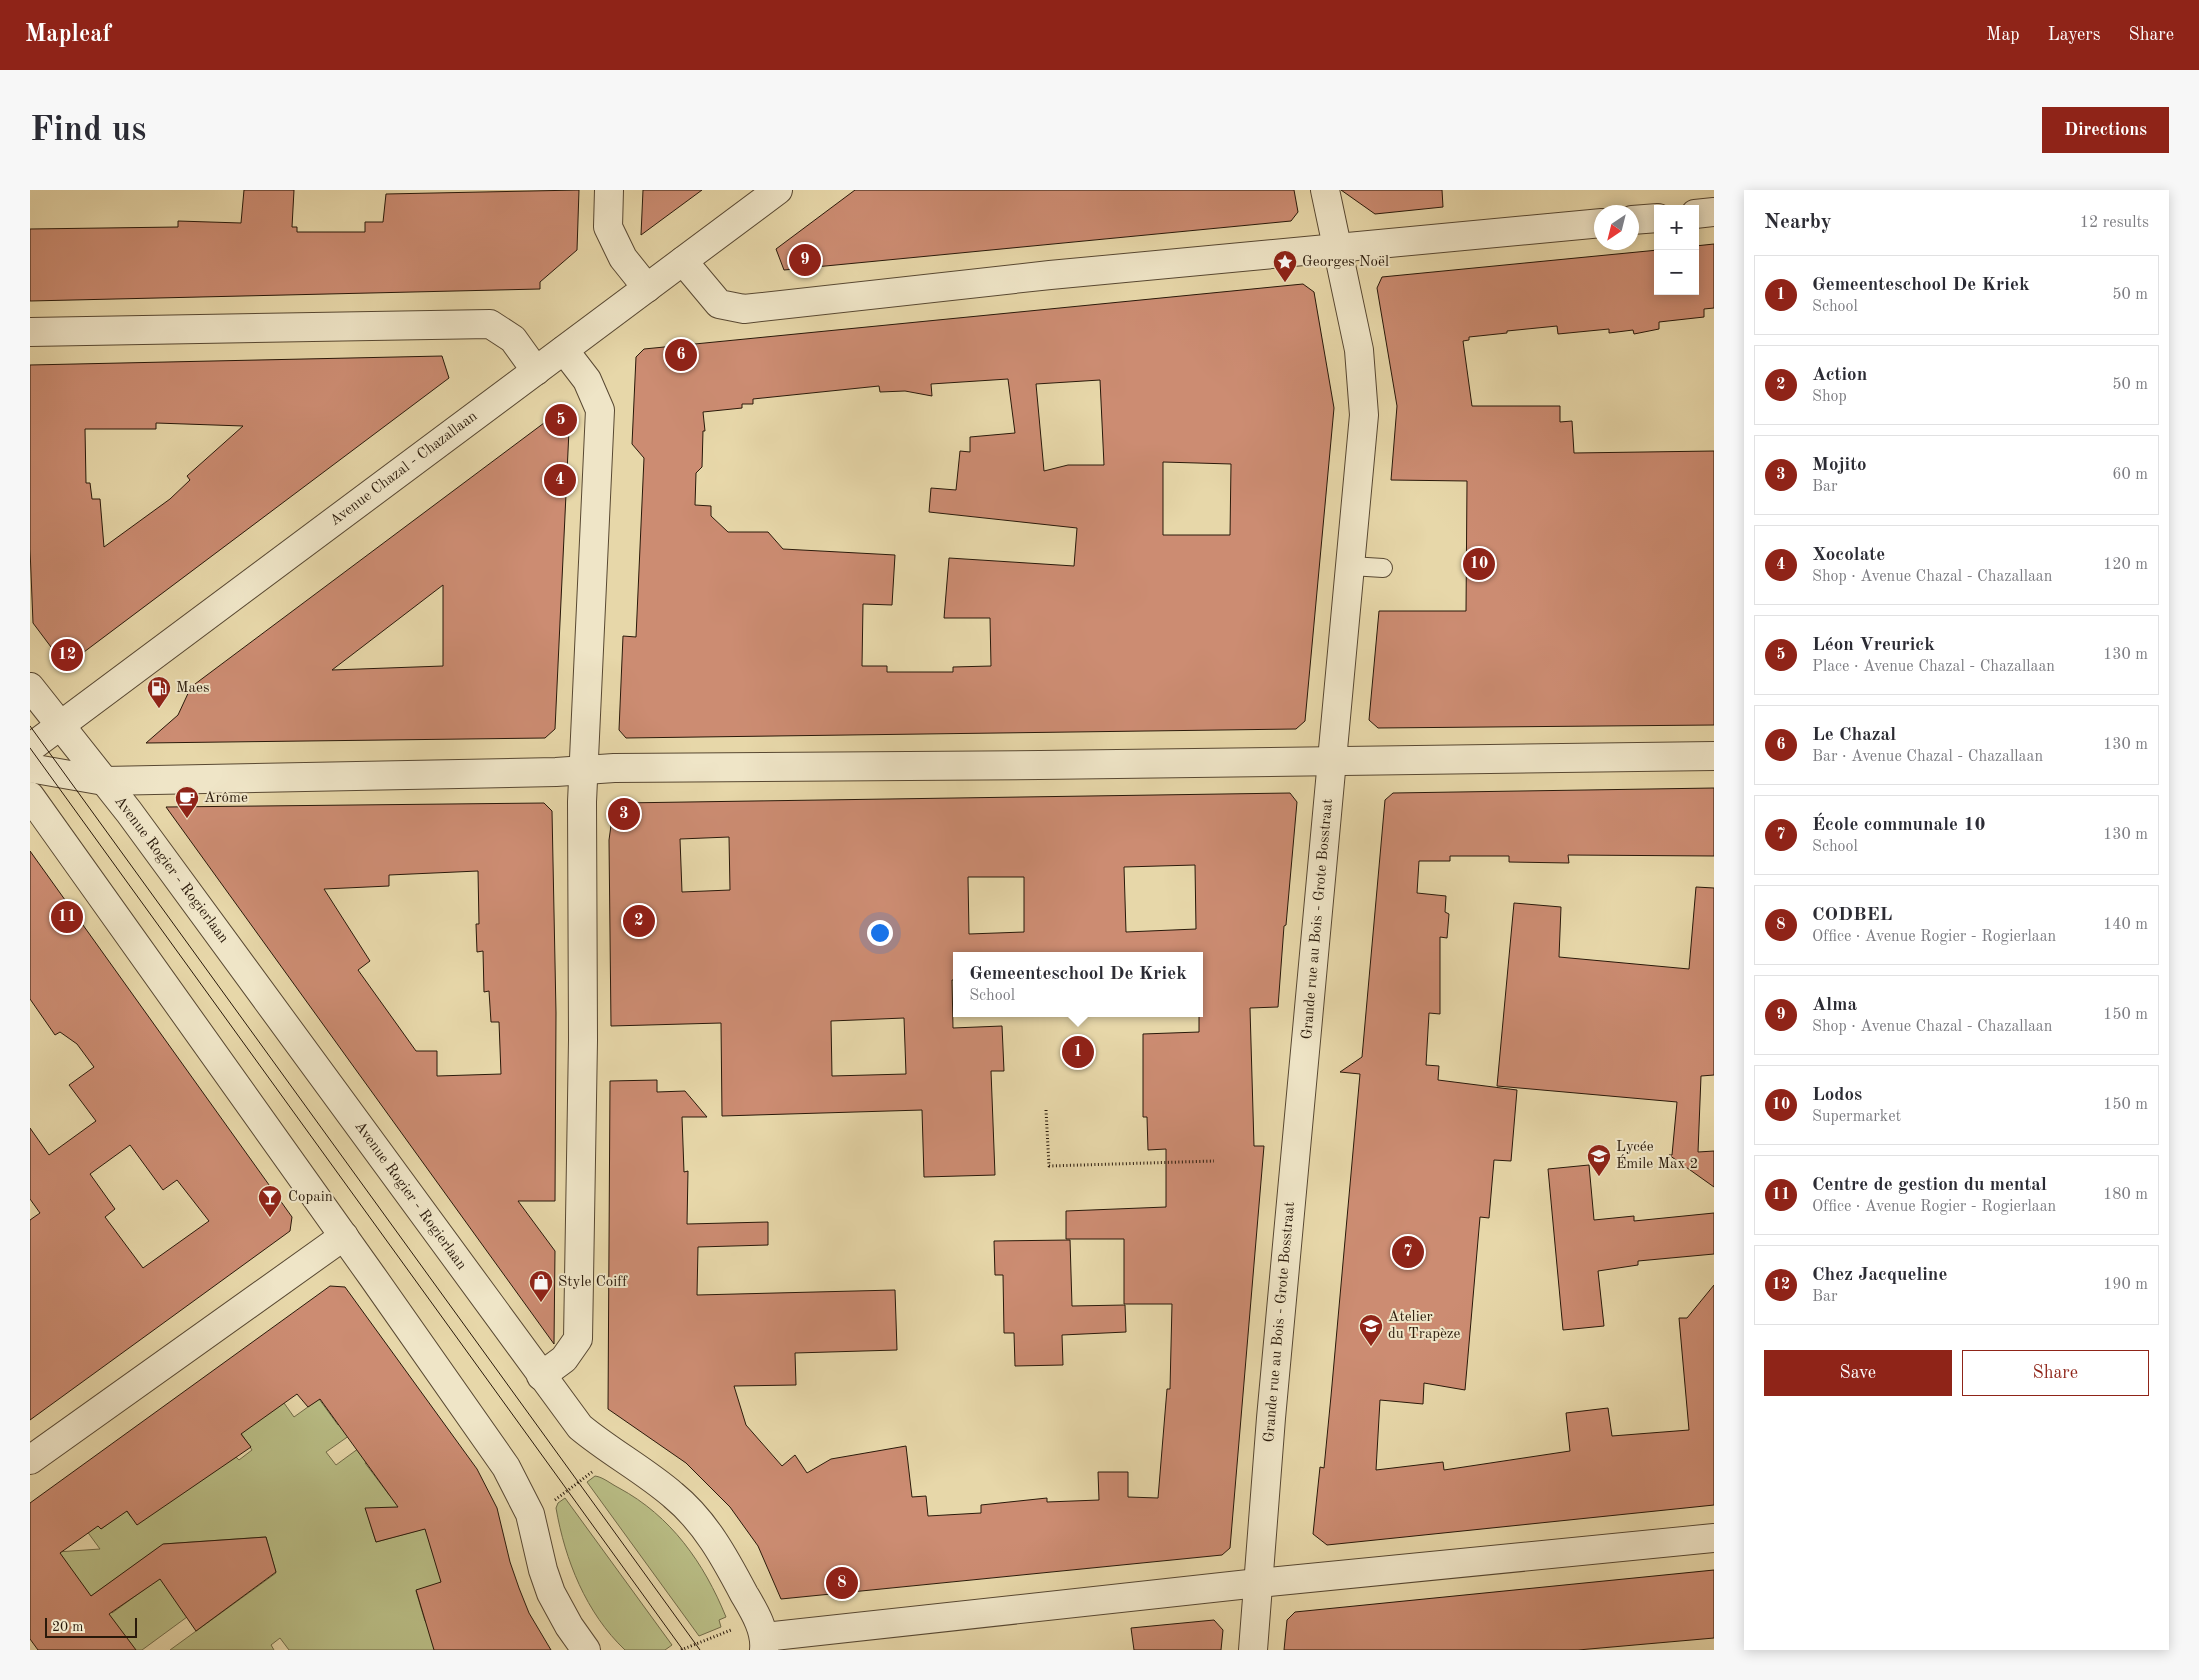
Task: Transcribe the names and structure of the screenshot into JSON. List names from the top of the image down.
{
  "streets": {
    "street": ["Avenue Chazal - Chazallaan", "Avenue Rogier - Rogierlaan", "Grande rue au Bois - Grote Bosstraat"]
  },
  "crossings": [
    ["Avenue Chazal - Chazallaan", "Avenue Rogier - Rogierlaan"]
  ],
  "places": {
    "place": ["Georges Noël"],
    "fuel station": ["Maes"],
    "cafe": ["Arôme"],
    "school or university": ["Lycée Émile Max 2", "Atelier du Trapèze"],
    "bar": ["Copain"],
    "shop": ["Style Coiff"]
  },
  "scale_bar": "20 m",
  "north": "bottom left",
  "page": {
    "header": "Mapleaf",
    "nav": ["Map", "Layers", "Share"],
    "buttons": [
      "Directions",
      ["Save", "Share"]
    ],
    "title": "Find us",
    "heading": ["Nearby", "12 results"],
    "map_buttons": ["+", "−"],
    "pins": [
      "9",
      "6",
      "5",
      "4",
      "10",
      "12",
      "3",
      "11",
      "2",
      "1",
      "7",
      "8"
    ],
    "list": [
      {
        "mark": "1",
        "name": "Gemeenteschool De Kriek",
        "note": "School",
        "value": "50 m"
      },
      {
        "mark": "2",
        "name": "Action",
        "note": "Shop",
        "value": "50 m"
      },
      {
        "mark": "3",
        "name": "Mojito",
        "note": "Bar",
        "value": "60 m"
      },
      {
        "mark": "4",
        "name": "Xocolate",
        "note": "Shop · Avenue Chazal - Chazallaan",
        "value": "120 m"
      },
      {
        "mark": "5",
        "name": "Léon Vreurick",
        "note": "Place · Avenue Chazal - Chazallaan",
        "value": "130 m"
      },
      {
        "mark": "6",
        "name": "Le Chazal",
        "note": "Bar · Avenue Chazal - Chazallaan",
        "value": "130 m"
      },
      {
        "mark": "7",
        "name": "École communale 10",
        "note": "School",
        "value": "130 m"
      },
      {
        "mark": "8",
        "name": "CODBEL",
        "note": "Office · Avenue Rogier - Rogierlaan",
        "value": "140 m"
      },
      {
        "mark": "9",
        "name": "Alma",
        "note": "Shop · Avenue Chazal - Chazallaan",
        "value": "150 m"
      },
      {
        "mark": "10",
        "name": "Lodos",
        "note": "Supermarket",
        "value": "150 m"
      },
      {
        "mark": "11",
        "name": "Centre de gestion du mental",
        "note": "Office · Avenue Rogier - Rogierlaan",
        "value": "180 m"
      },
      {
        "mark": "12",
        "name": "Chez Jacqueline",
        "note": "Bar",
        "value": "190 m"
      }
    ],
    "popup": ["Gemeenteschool De Kriek", "School"],
    "scale": "20 m"
  }
}
